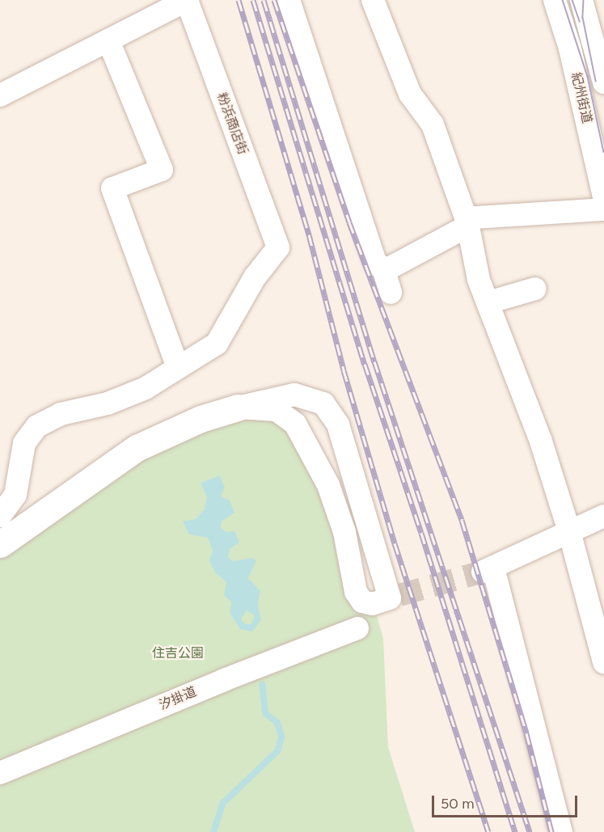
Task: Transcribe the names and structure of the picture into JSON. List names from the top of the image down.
{
  "streets": {
    "street": ["紀州街道", "粉浜商店街", "汐掛道"]
  },
  "parks": ["住吉公園"],
  "scale_bar": "50 m"
}
